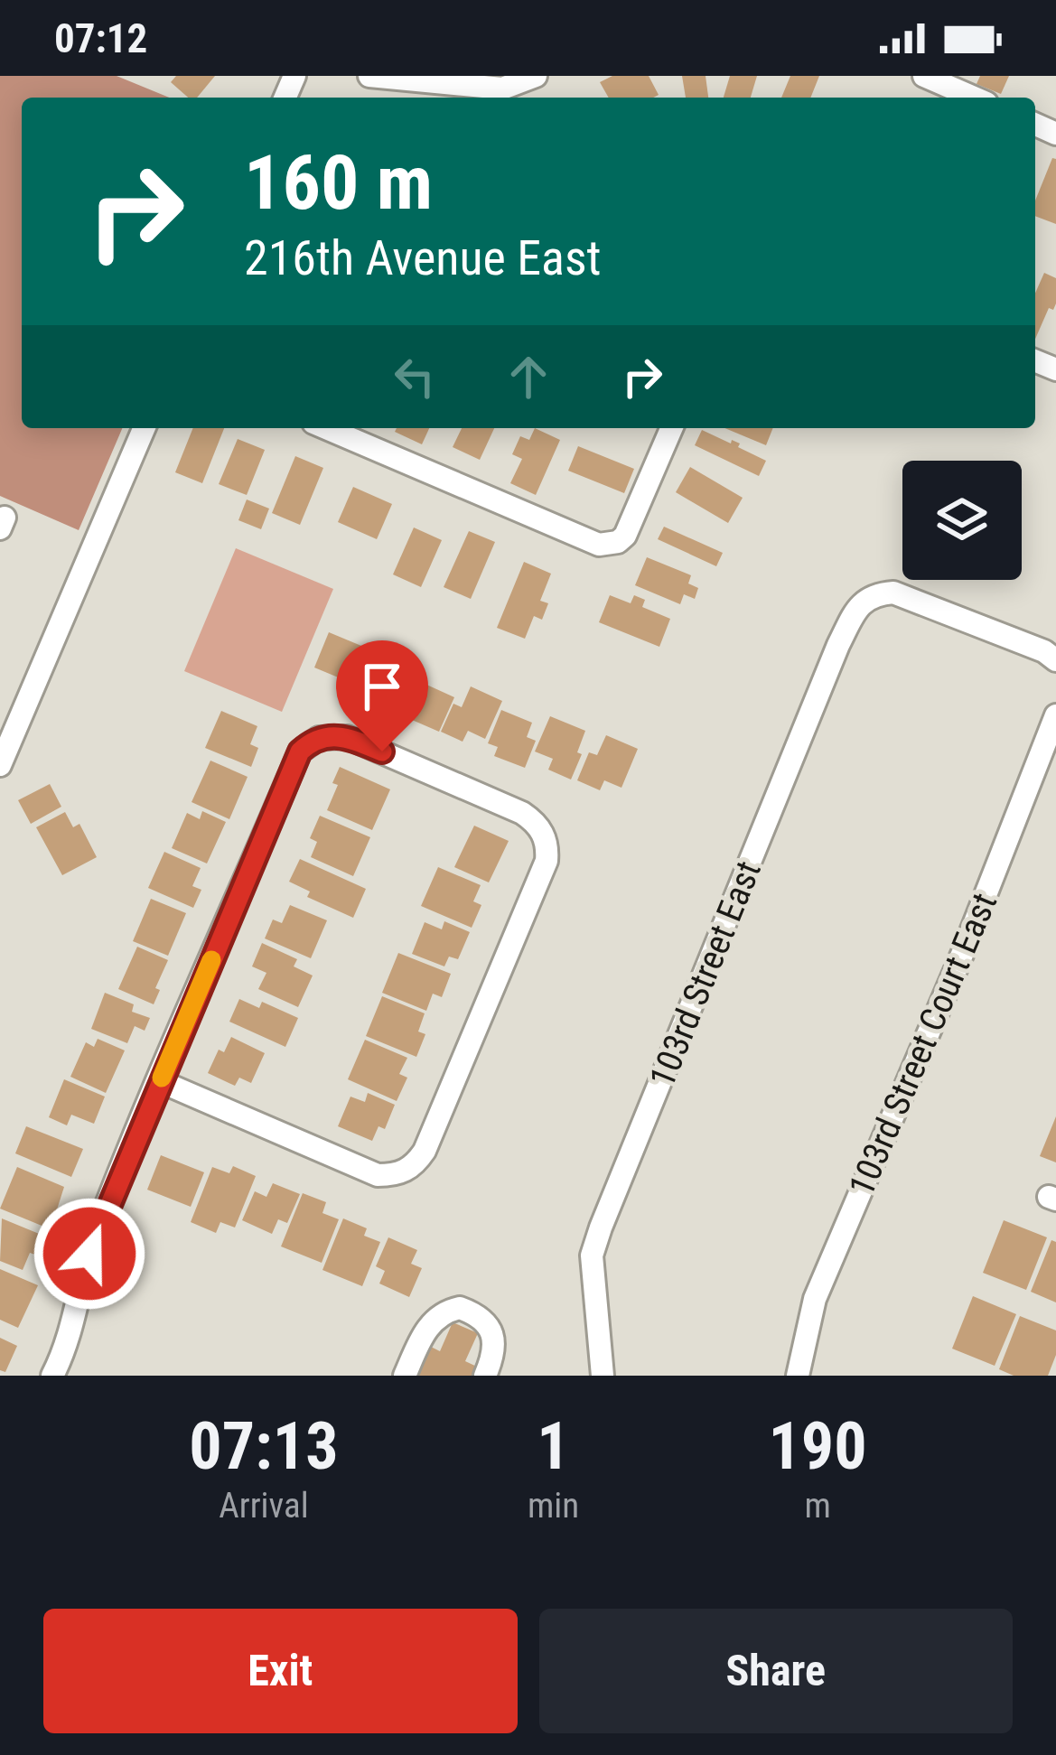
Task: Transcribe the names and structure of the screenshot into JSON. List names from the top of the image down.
{
  "streets": {
    "street": ["103rd Street East", "103rd Street Court East"]
  },
  "page": {
    "status": "07:12",
    "turn": ["160 m", "216th Avenue East"],
    "eta": [
      "07:13",
      "Arrival",
      "1",
      "min",
      "190",
      "m"
    ],
    "buttons": ["Exit", "Share"]
  }
}
